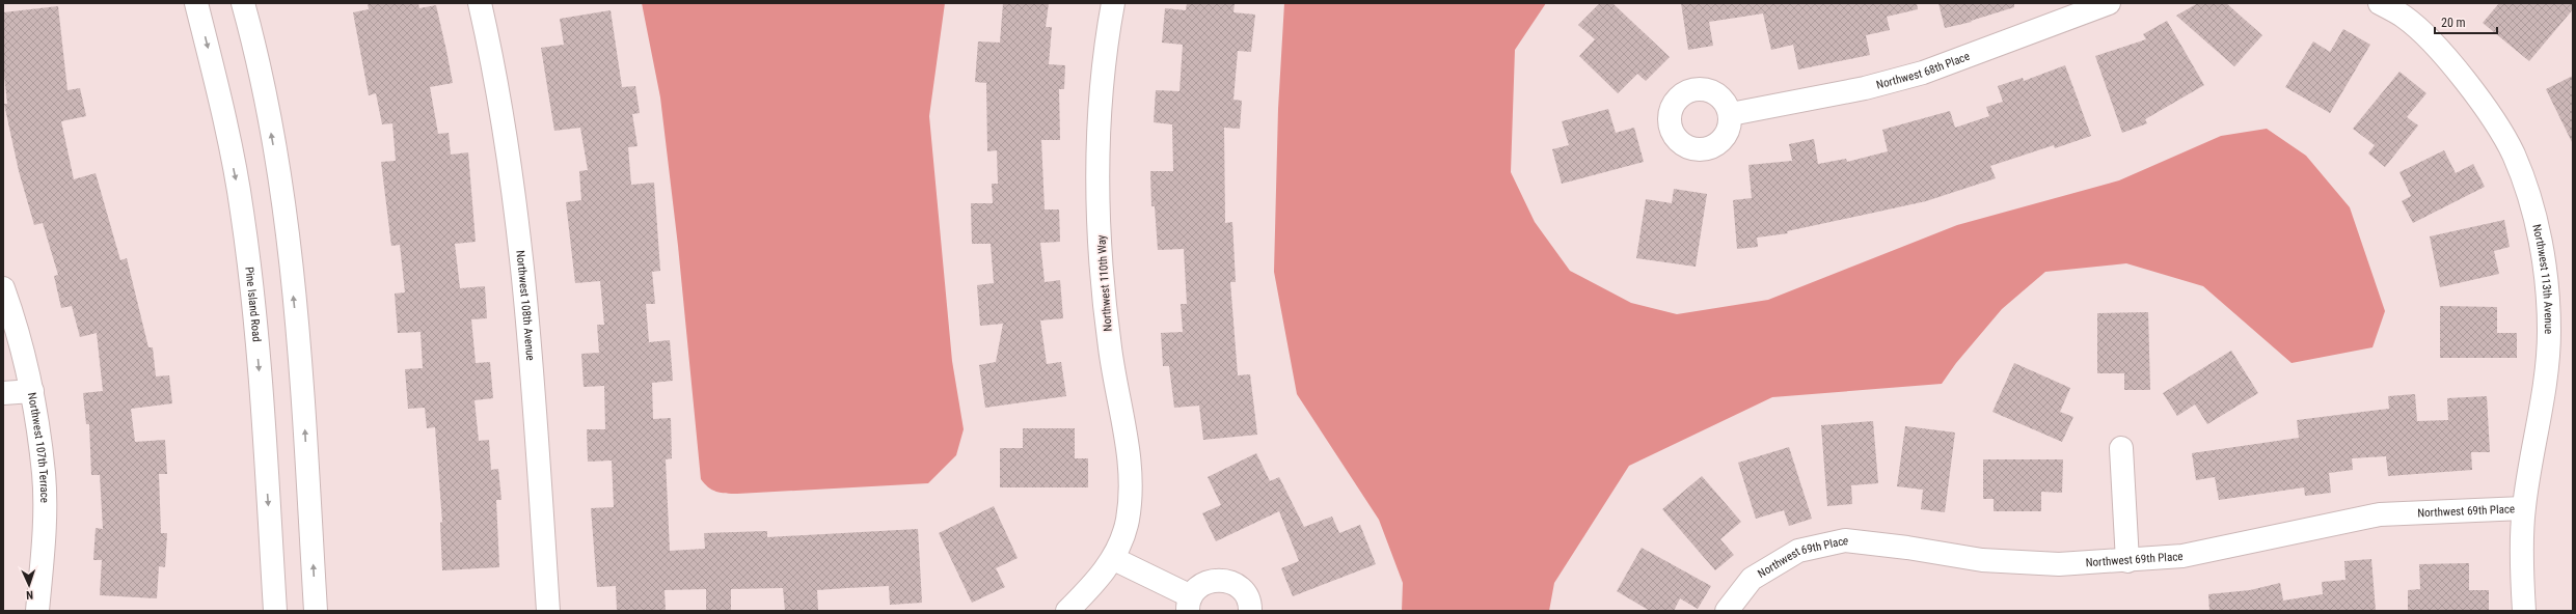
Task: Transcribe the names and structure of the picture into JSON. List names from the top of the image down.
{
  "streets": {
    "street": [
      "Northwest 68th Place",
      "Northwest 113th Avenue",
      "Northwest 110th Way",
      "Pine Island Road",
      "Northwest 108th Avenue",
      "Northwest 107th Terrace",
      "Northwest 69th Place"
    ]
  },
  "crossings": [
    ["Northwest 113th Avenue", "Northwest 69th Place"]
  ],
  "scale_bar": "20 m",
  "north": "bottom"
}
